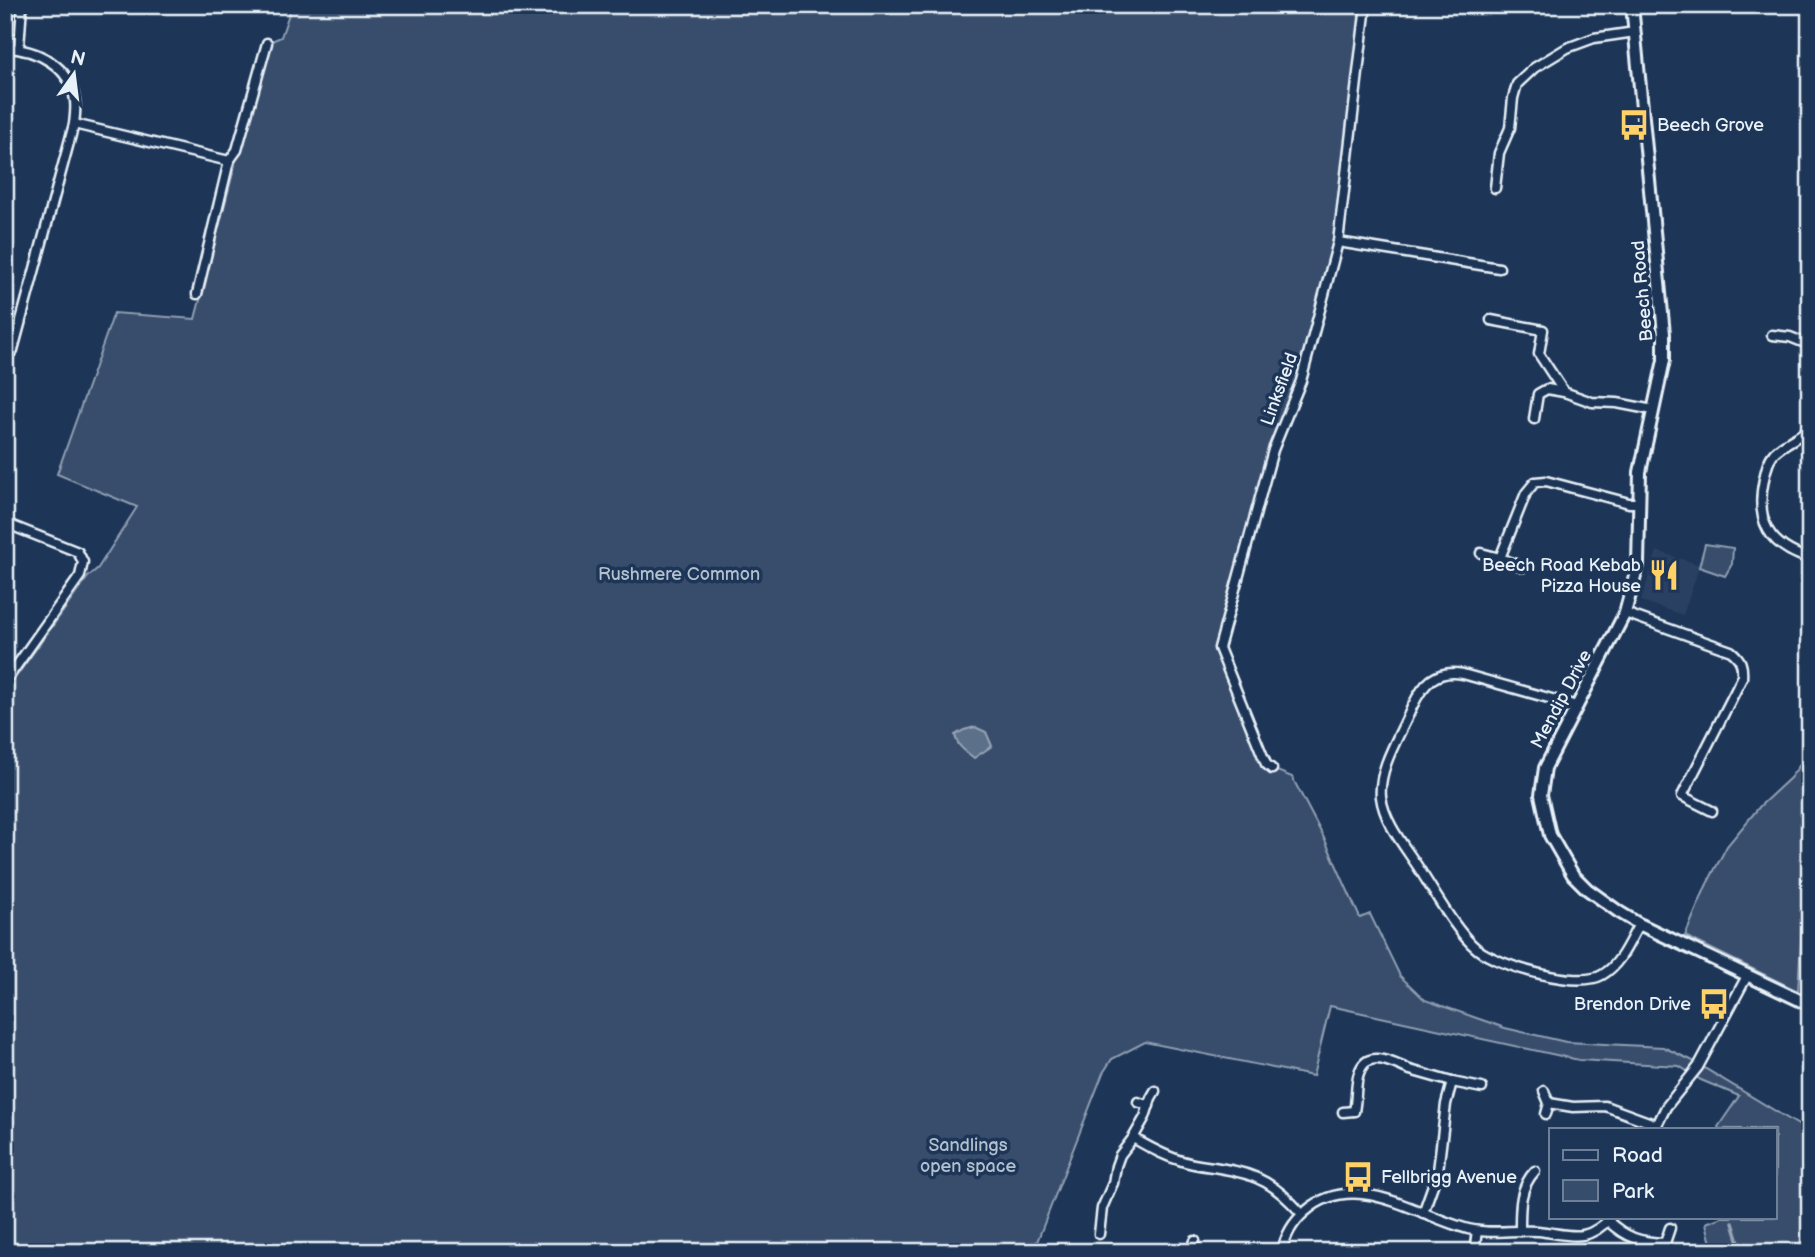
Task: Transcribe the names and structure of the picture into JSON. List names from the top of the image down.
{
  "streets": {
    "street": ["Beech Road", "Linksfield", "Mendip Drive"]
  },
  "crossings": [
    ["Beech Road", "Mendip Drive"]
  ],
  "parks": ["Rushmere Common", "Sandlings open space"],
  "places": {
    "bus stop": ["Beech Grove", "Brendon Drive", "Fellbrigg Avenue"],
    "restaurant": ["Beech Road Kebab Pizza House"]
  },
  "legend": ["Road", "Park"],
  "north": "top"
}
